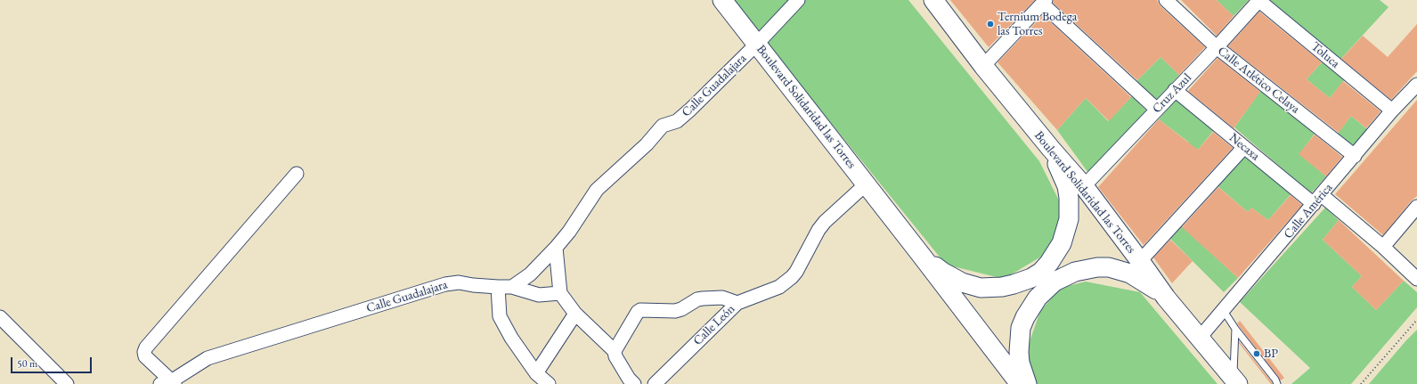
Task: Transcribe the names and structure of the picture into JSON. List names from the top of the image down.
{
  "streets": {
    "main road": ["Boulevard Solidaridad las Torres"],
    "street": [
      "Toluca",
      "Calle Atlético Celaya",
      "Calle Guadalajara",
      "Cruz Azul",
      "Necaxa",
      "Calle América",
      "Calle León"
    ]
  },
  "crossings": [
    ["Toluca", "Cruz Azul"],
    ["Toluca", "Calle América"],
    ["Calle Atlético Celaya", "Cruz Azul"],
    ["Calle Atlético Celaya", "Calle América"],
    ["Calle Guadalajara", "Boulevard Solidaridad las Torres"],
    ["Cruz Azul", "Boulevard Solidaridad las Torres"],
    ["Cruz Azul", "Necaxa"],
    ["Boulevard Solidaridad las Torres", "Calle América"],
    ["Boulevard Solidaridad las Torres", "Calle León"],
    ["Necaxa", "Calle América"]
  ],
  "places": ["Ternium Bodega las Torres", "BP"],
  "scale_bar": "50 m"
}
